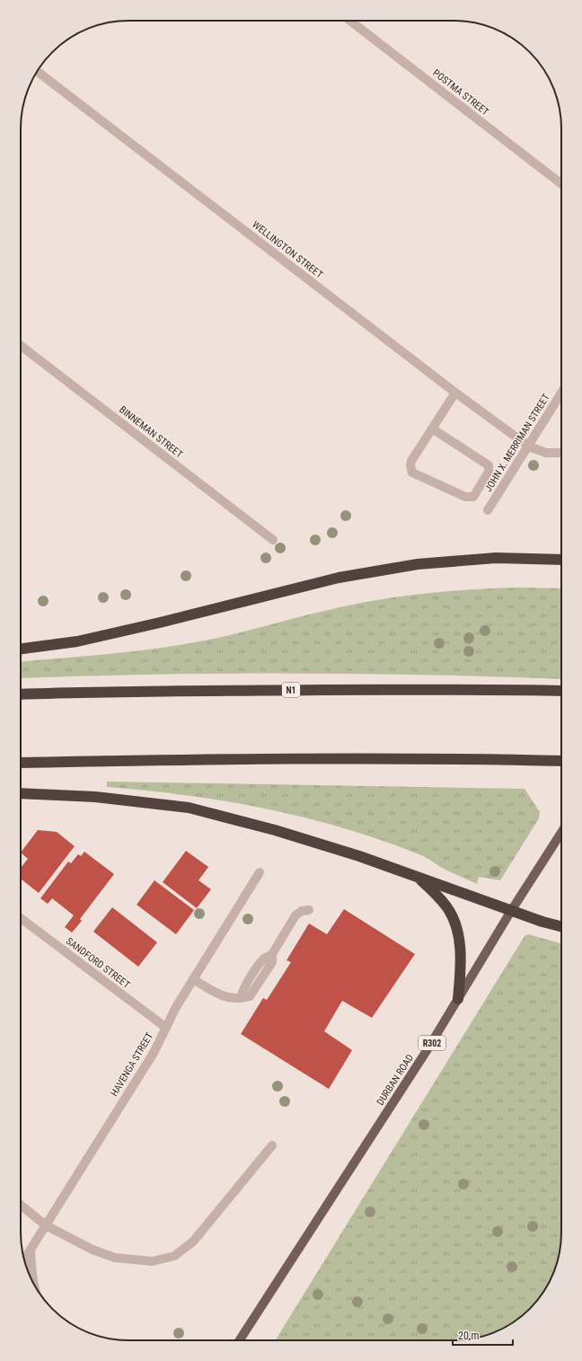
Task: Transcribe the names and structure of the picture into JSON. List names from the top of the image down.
{
  "streets": {
    "highway": ["N1"],
    "main road": ["R302", "DURBAN ROAD"],
    "street": [
      "POSTMA STREET",
      "WELLINGTON STREET",
      "BINNEMAN STREET",
      "JOHN X. MERRIMAN STREET",
      "SANDFORD STREET",
      "HAVENGA STREET"
    ]
  },
  "crossings": [
    ["WELLINGTON STREET", "JOHN X. MERRIMAN STREET"],
    ["SANDFORD STREET", "HAVENGA STREET"]
  ],
  "scale_bar": "20 m"
}
